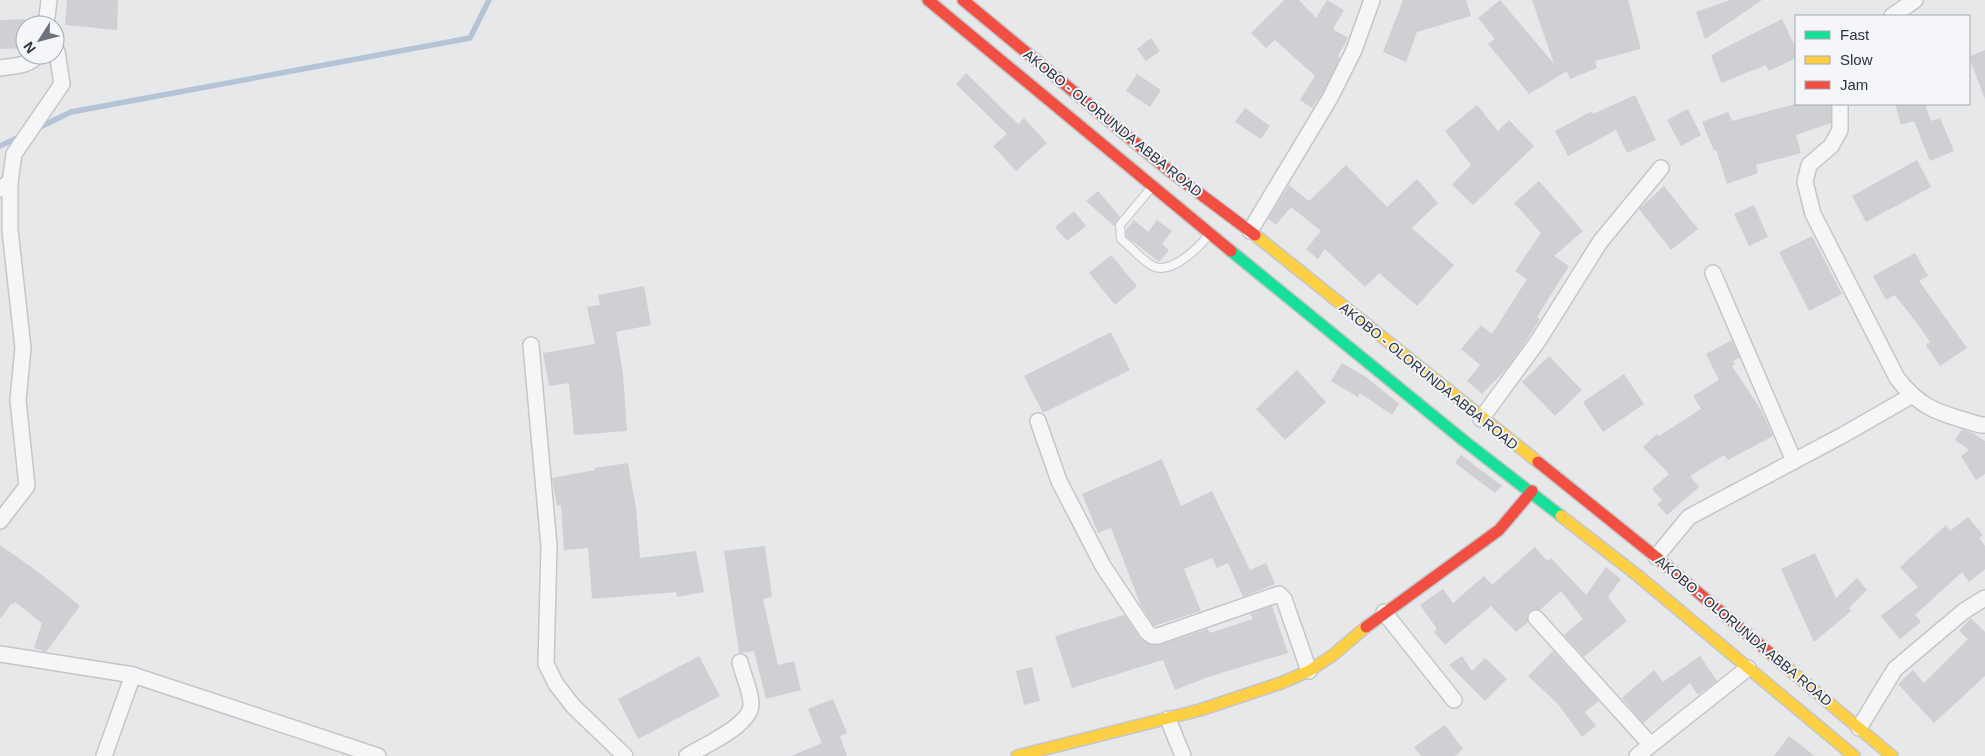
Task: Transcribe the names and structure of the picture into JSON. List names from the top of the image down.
{
  "streets": {
    "main road": ["AKOBO - OLORUNDA ABBA ROAD"]
  },
  "legend": ["Fast", "Slow", "Jam"],
  "north": "bottom left"
}
